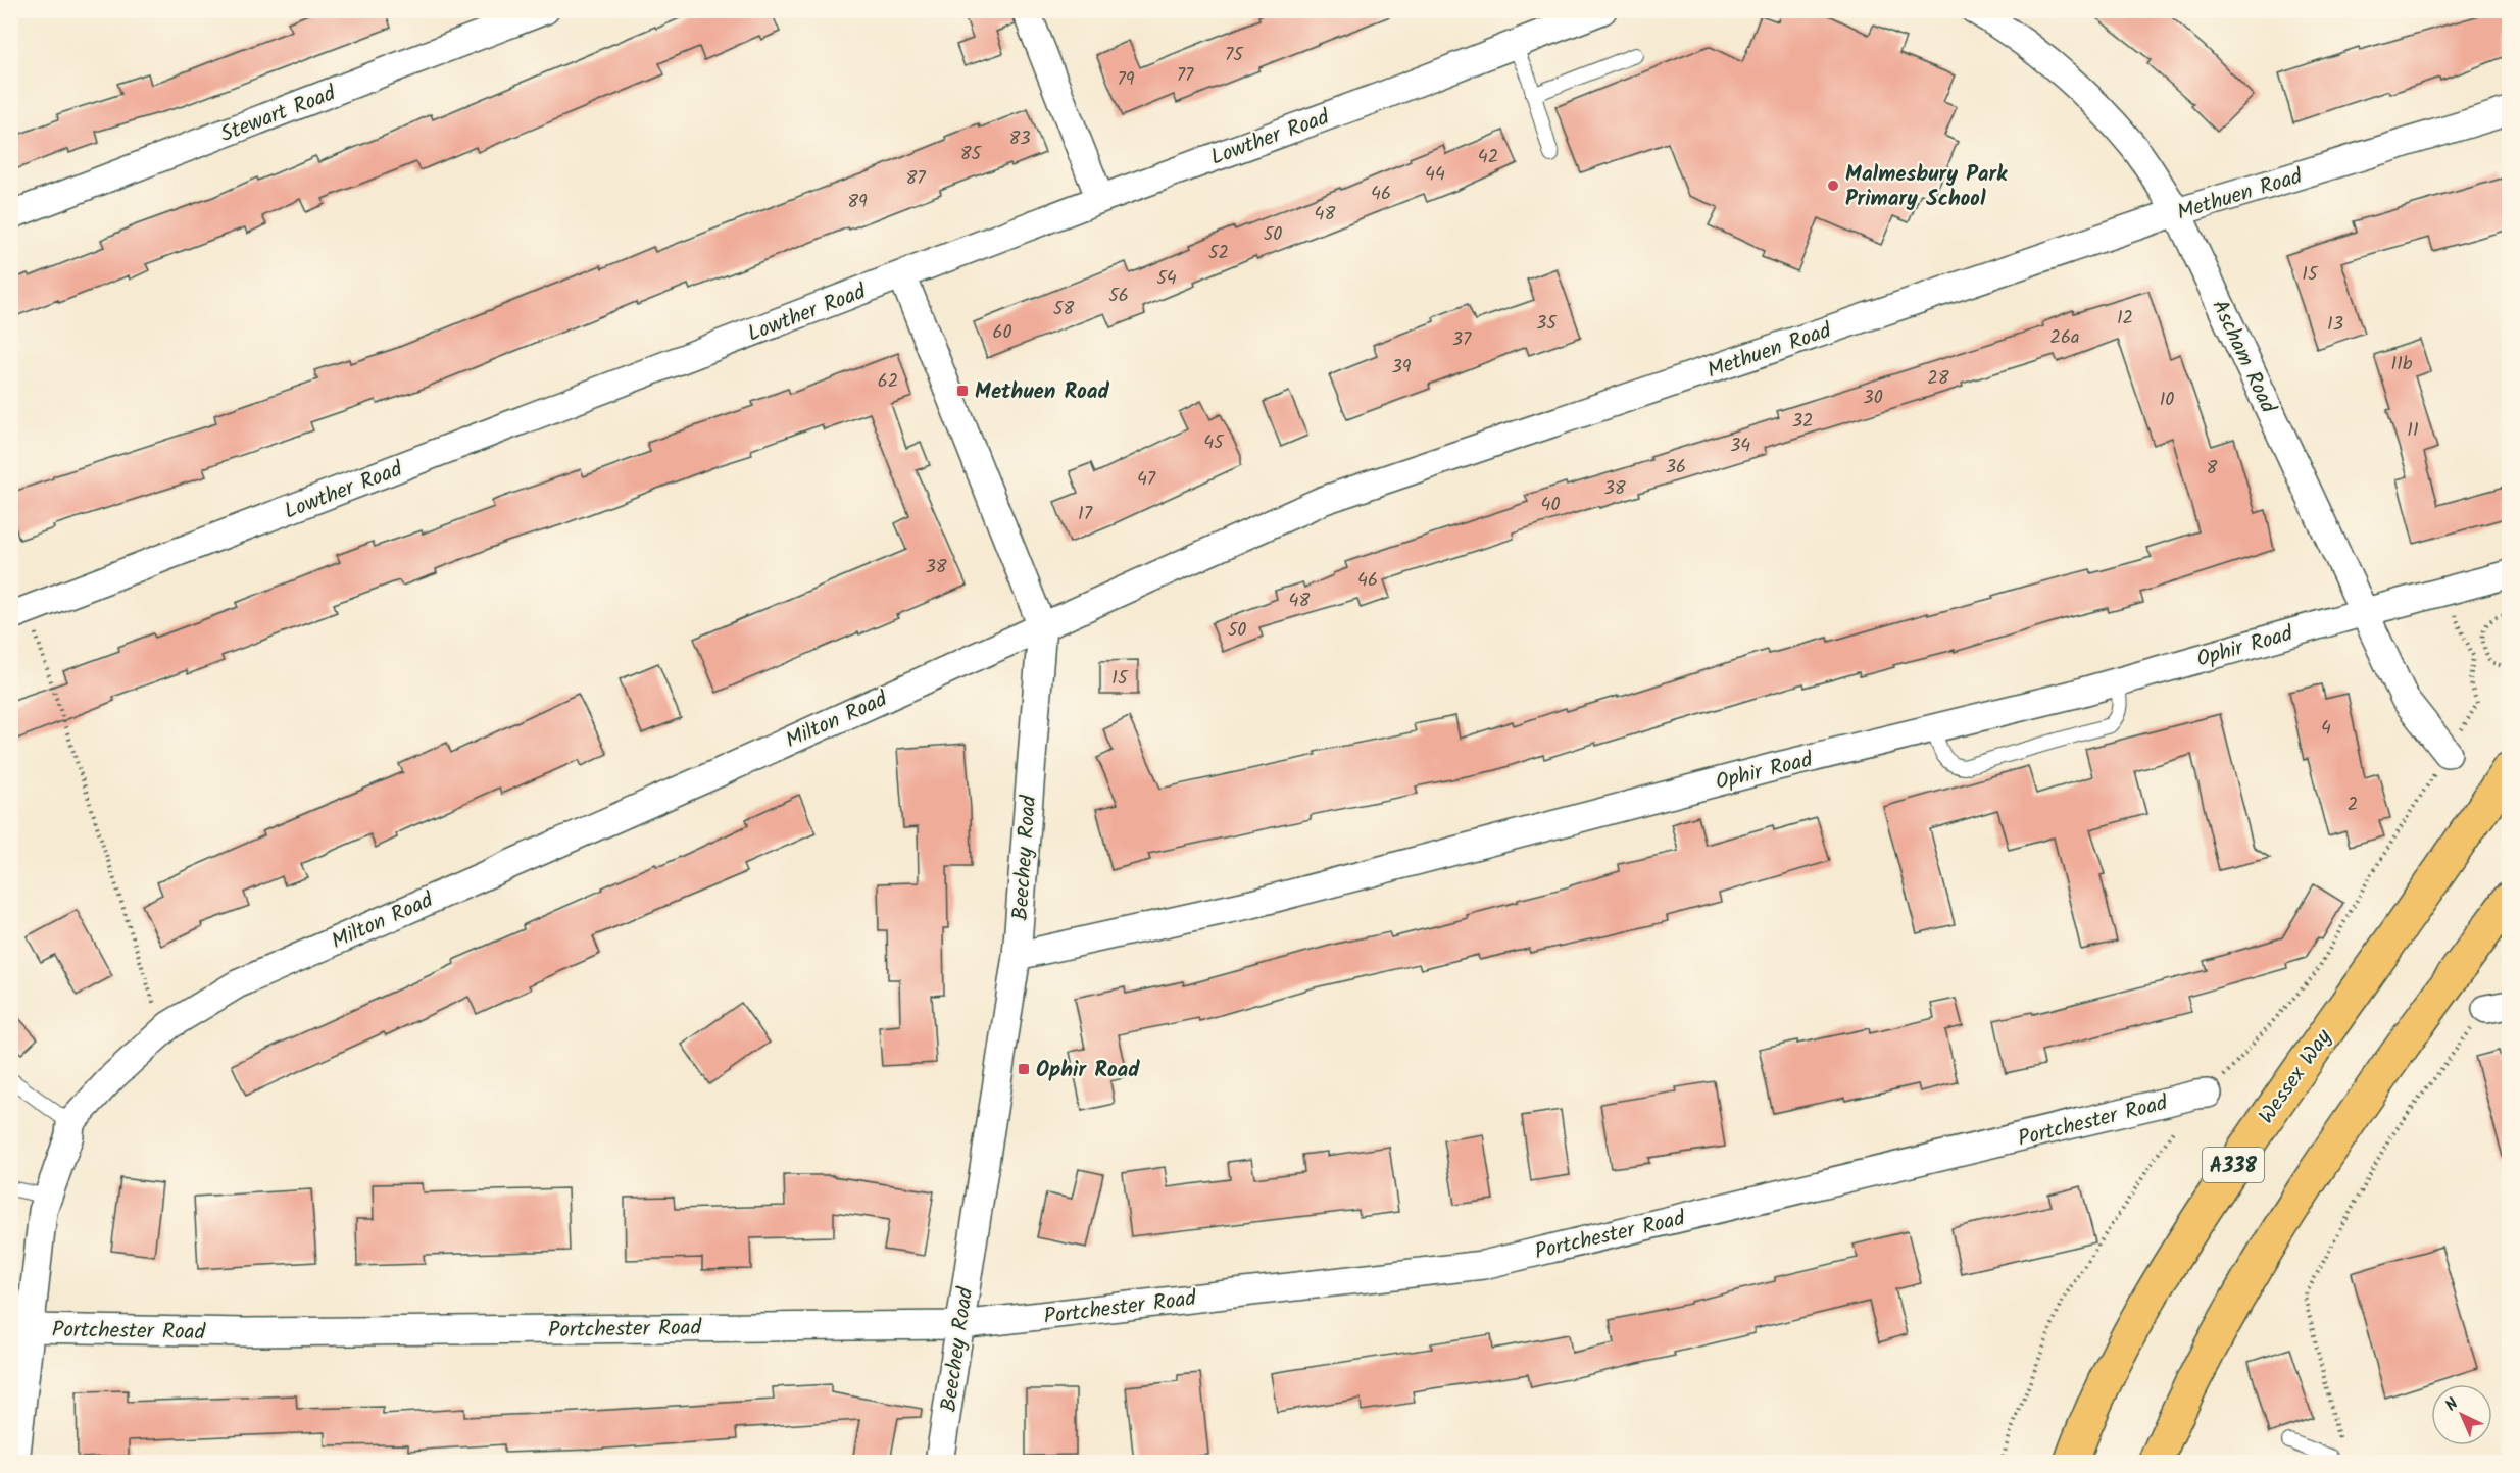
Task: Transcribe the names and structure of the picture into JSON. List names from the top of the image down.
{
  "streets": {
    "highway": ["Wessex Way", "A338"],
    "street": [
      "Stewart Road",
      "Lowther Road",
      "Methuen Road",
      "Ascham Road",
      "Ophir Road",
      "Milton Road",
      "Beechey Road",
      "Portchester Road"
    ]
  },
  "crossings": [
    ["Lowther Road", "Beechey Road"],
    ["Methuen Road", "Ascham Road"],
    ["Methuen Road", "Milton Road"],
    ["Methuen Road", "Beechey Road"],
    ["Ascham Road", "Ophir Road"],
    ["Ophir Road", "Beechey Road"],
    ["Milton Road", "Beechey Road"],
    ["Milton Road", "Portchester Road"],
    ["Beechey Road", "Portchester Road"]
  ],
  "places": {
    "other": ["Malmesbury Park Primary School"],
    "transit": ["Methuen Road", "Ophir Road"]
  },
  "house_numbers": [
    "75",
    "77",
    "79",
    "83",
    "85",
    "42",
    "44",
    "87",
    "46",
    "89",
    "48",
    "50",
    "52",
    "15",
    "54",
    "56",
    "58",
    "12",
    "35",
    "13",
    "60",
    "26a",
    "37",
    "11b",
    "39",
    "28",
    "62",
    "30",
    "10",
    "32",
    "11",
    "45",
    "34",
    "36",
    "8",
    "47",
    "38",
    "40",
    "17",
    "38",
    "46",
    "48",
    "50",
    "15",
    "4",
    "2"
  ],
  "north": "top left"
}
